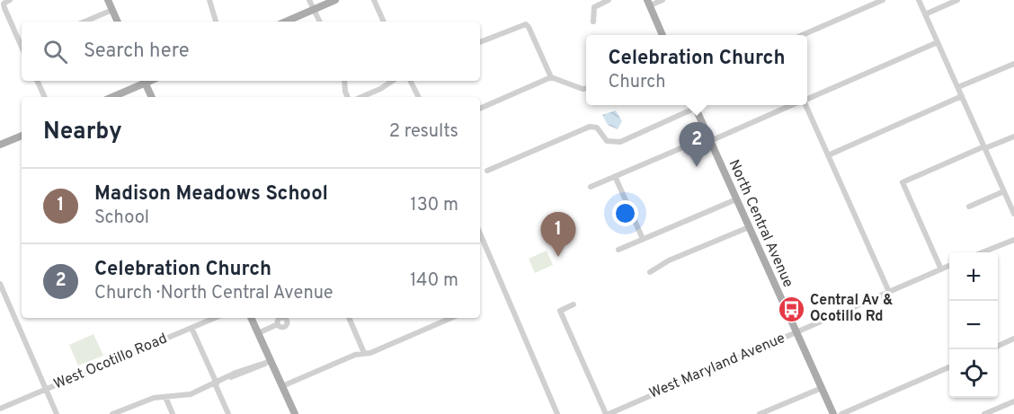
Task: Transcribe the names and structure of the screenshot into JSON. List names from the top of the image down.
{
  "streets": {
    "main road": ["North Central Avenue"],
    "street": ["West Ocotillo Road", "West Maryland Avenue"]
  },
  "crossings": [
    ["North Central Avenue", "West Maryland Avenue"]
  ],
  "places": {
    "bus stop": ["Central Av & Ocotillo Rd"]
  },
  "page": {
    "search": "Search here",
    "popup": ["Celebration Church", "Church"],
    "heading": ["Nearby", "2 results"],
    "pins": ["2", "1"],
    "list": [
      {
        "mark": "1",
        "name": "Madison Meadows School",
        "note": "School",
        "value": "130 m"
      },
      {
        "mark": "2",
        "name": "Celebration Church",
        "note": "Church · North Central Avenue",
        "value": "140 m"
      }
    ],
    "map_buttons": ["+", "−"]
  }
}
